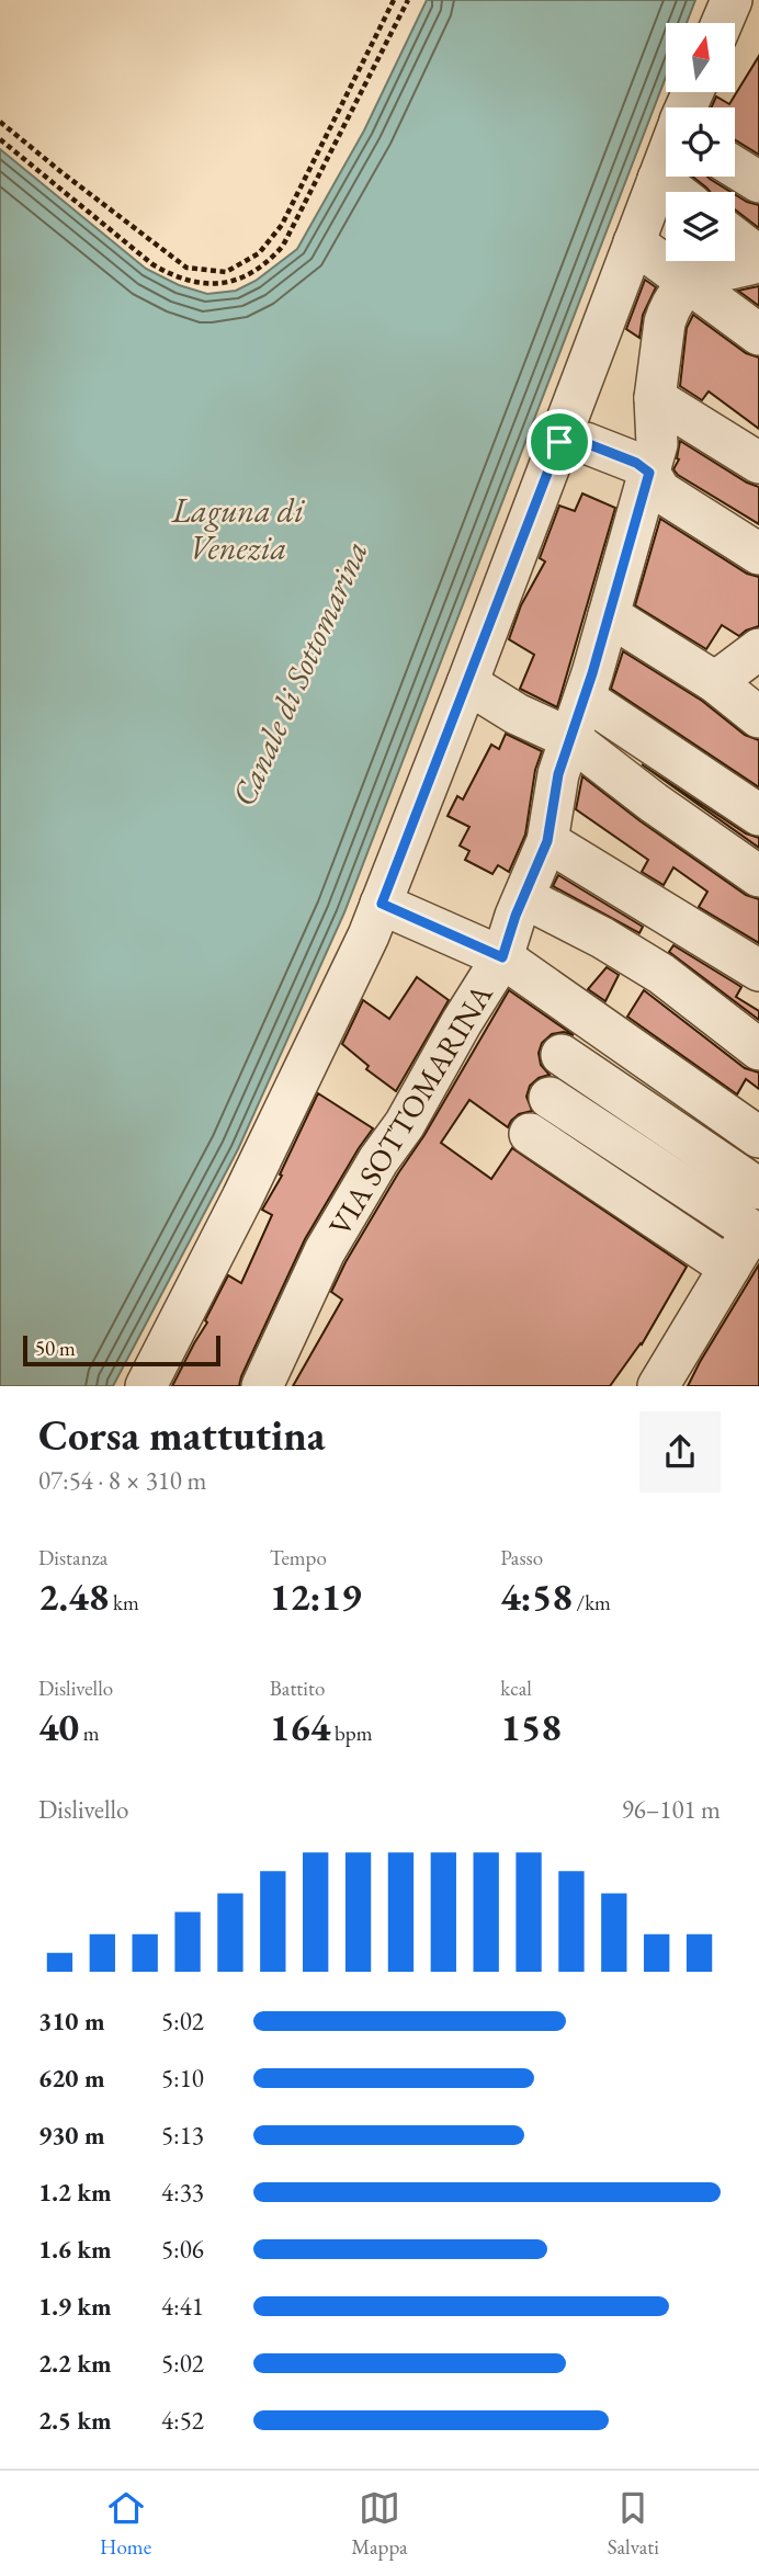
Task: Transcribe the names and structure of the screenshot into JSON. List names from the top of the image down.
{
  "streets": {
    "street": ["VIA SOTTOMARINA"]
  },
  "water": ["Laguna di Venezia", "Canale di Sottomarina"],
  "scale_bar": "50 m",
  "north": "top",
  "page": {
    "scale": "50 m",
    "heading": ["Corsa mattutina", "07:54 · 8 × 310 m"],
    "stats": [
      ["Distanza", "2.48 km"],
      ["Tempo", "12:19"],
      ["Passo", "4:58 /km"],
      ["Dislivello", "40 m"],
      ["Battito", "164 bpm"],
      ["kcal", "158"]
    ],
    "chart": ["Dislivello", "96–101 m"],
    "list": [
      {
        "name": "310 m",
        "note": "5:02"
      },
      {
        "name": "620 m",
        "note": "5:10"
      },
      {
        "name": "930 m",
        "note": "5:13"
      },
      {
        "name": "1.2 km",
        "note": "4:33"
      },
      {
        "name": "1.6 km",
        "note": "5:06"
      },
      {
        "name": "1.9 km",
        "note": "4:41"
      },
      {
        "name": "2.2 km",
        "note": "5:02"
      },
      {
        "name": "2.5 km",
        "note": "4:52"
      }
    ],
    "tabs": ["Home", "Mappa", "Salvati"]
  }
}
